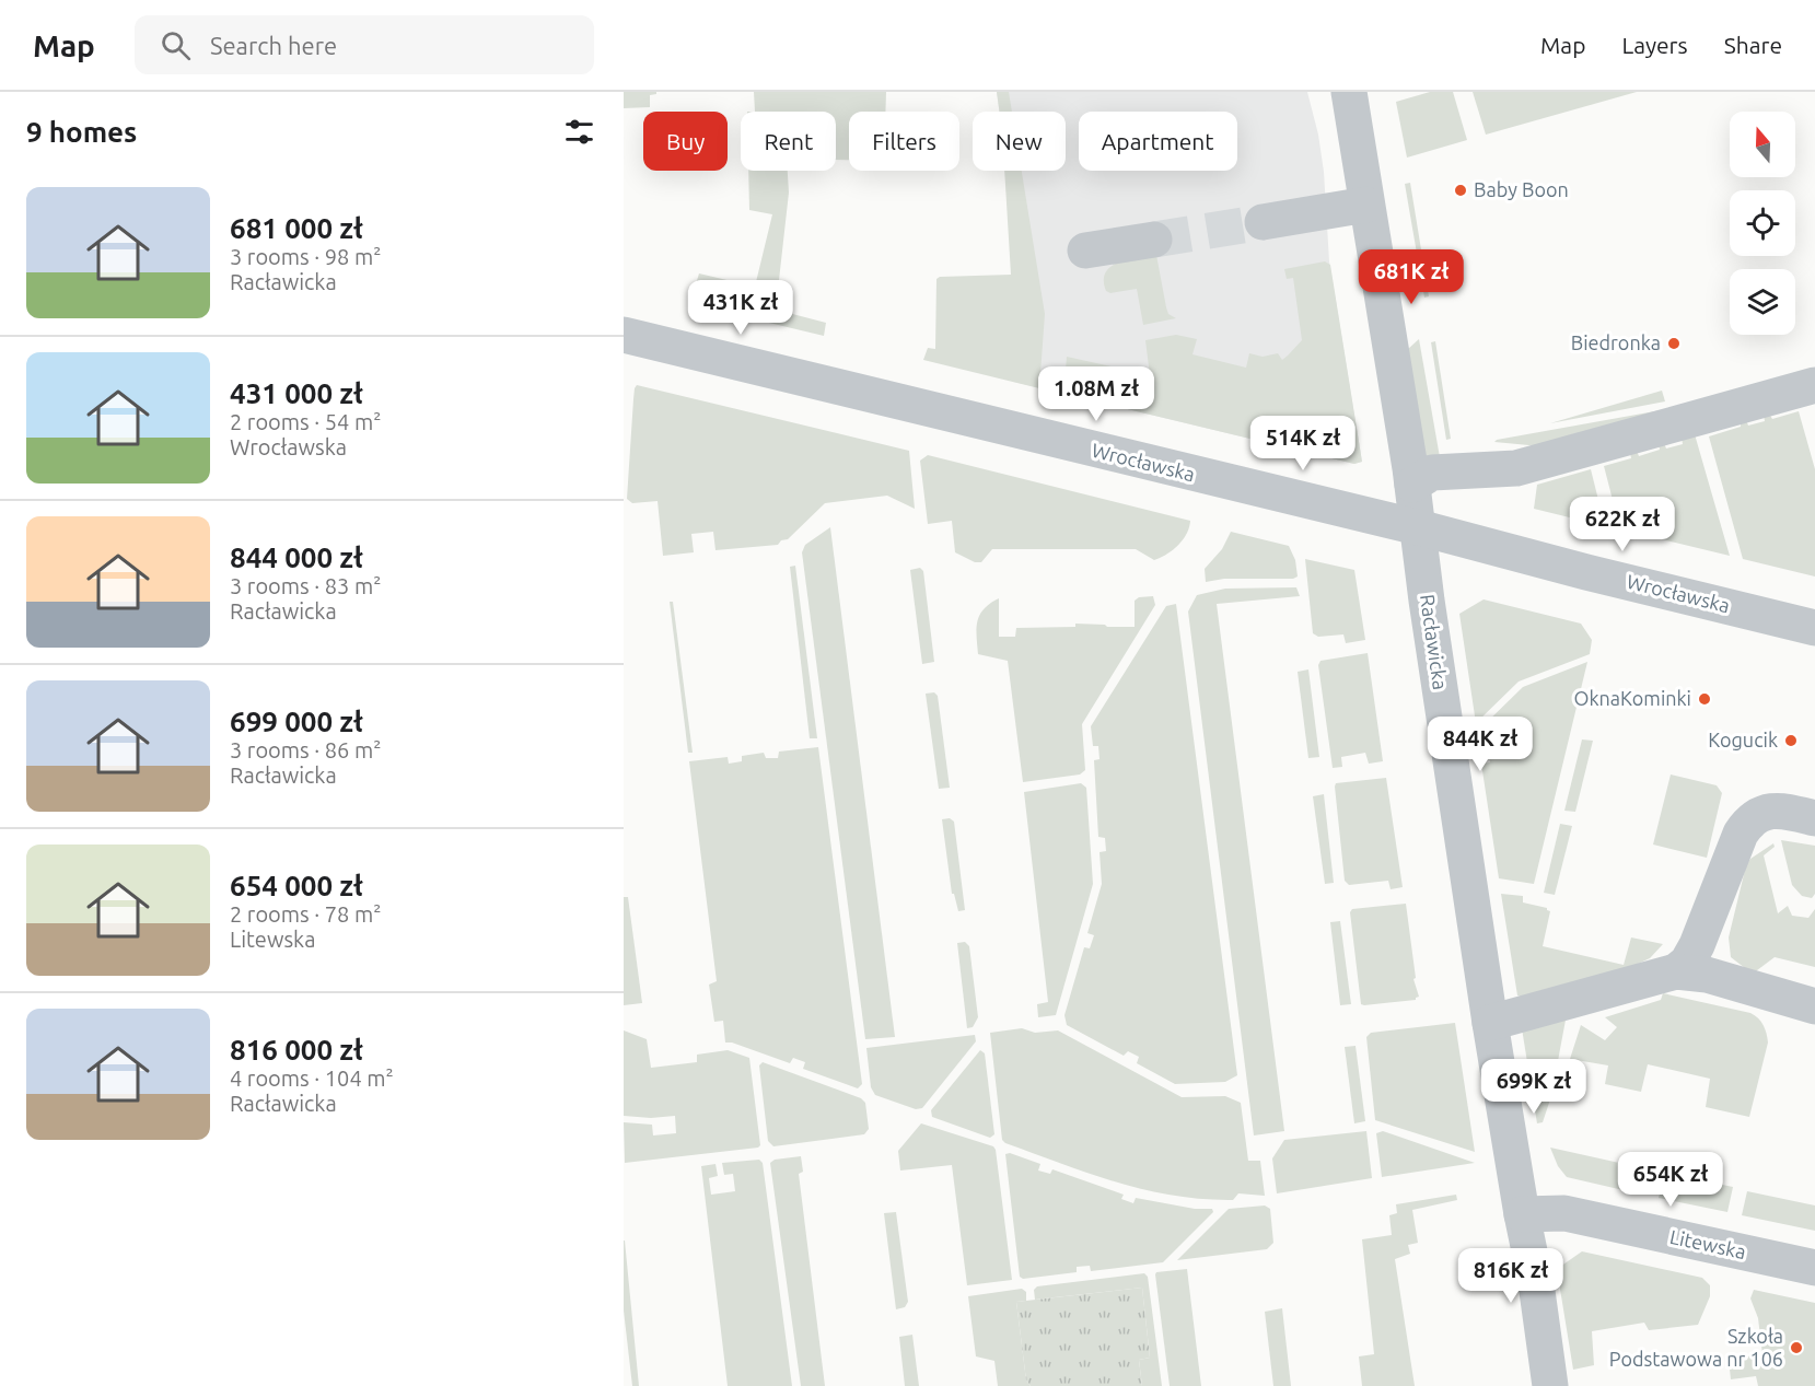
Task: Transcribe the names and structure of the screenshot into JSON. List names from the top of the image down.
{
  "streets": {
    "street": ["Wrocławska", "Racławicka", "Litewska"]
  },
  "crossings": [
    ["Wrocławska", "Racławicka"],
    ["Racławicka", "Litewska"]
  ],
  "places": [
    "Baby Boon",
    "Biedronka",
    "OknaKominki",
    "Kogucik",
    "Szkoła Podstawowa nr 106"
  ],
  "north": "top",
  "page": {
    "header": "Map",
    "search": "Search here",
    "nav": ["Map", "Layers", "Share"],
    "heading": "9 homes",
    "chip": [
      "Buy",
      "Rent",
      "Filters",
      "New",
      "Apartment"
    ],
    "list": [
      {
        "name": "681 000 zł",
        "note": "3 rooms · 98 m² · Racławicka"
      },
      {
        "name": "431 000 zł",
        "note": "2 rooms · 54 m² · Wrocławska"
      },
      {
        "name": "844 000 zł",
        "note": "3 rooms · 83 m² · Racławicka"
      },
      {
        "name": "699 000 zł",
        "note": "3 rooms · 86 m² · Racławicka"
      },
      {
        "name": "654 000 zł",
        "note": "2 rooms · 78 m² · Litewska"
      },
      {
        "name": "816 000 zł",
        "note": "4 rooms · 104 m² · Racławicka"
      }
    ],
    "price": [
      "681K zł",
      "431K zł",
      "1.08M zł",
      "514K zł",
      "622K zł",
      "844K zł",
      "699K zł",
      "654K zł",
      "816K zł"
    ]
  }
}
